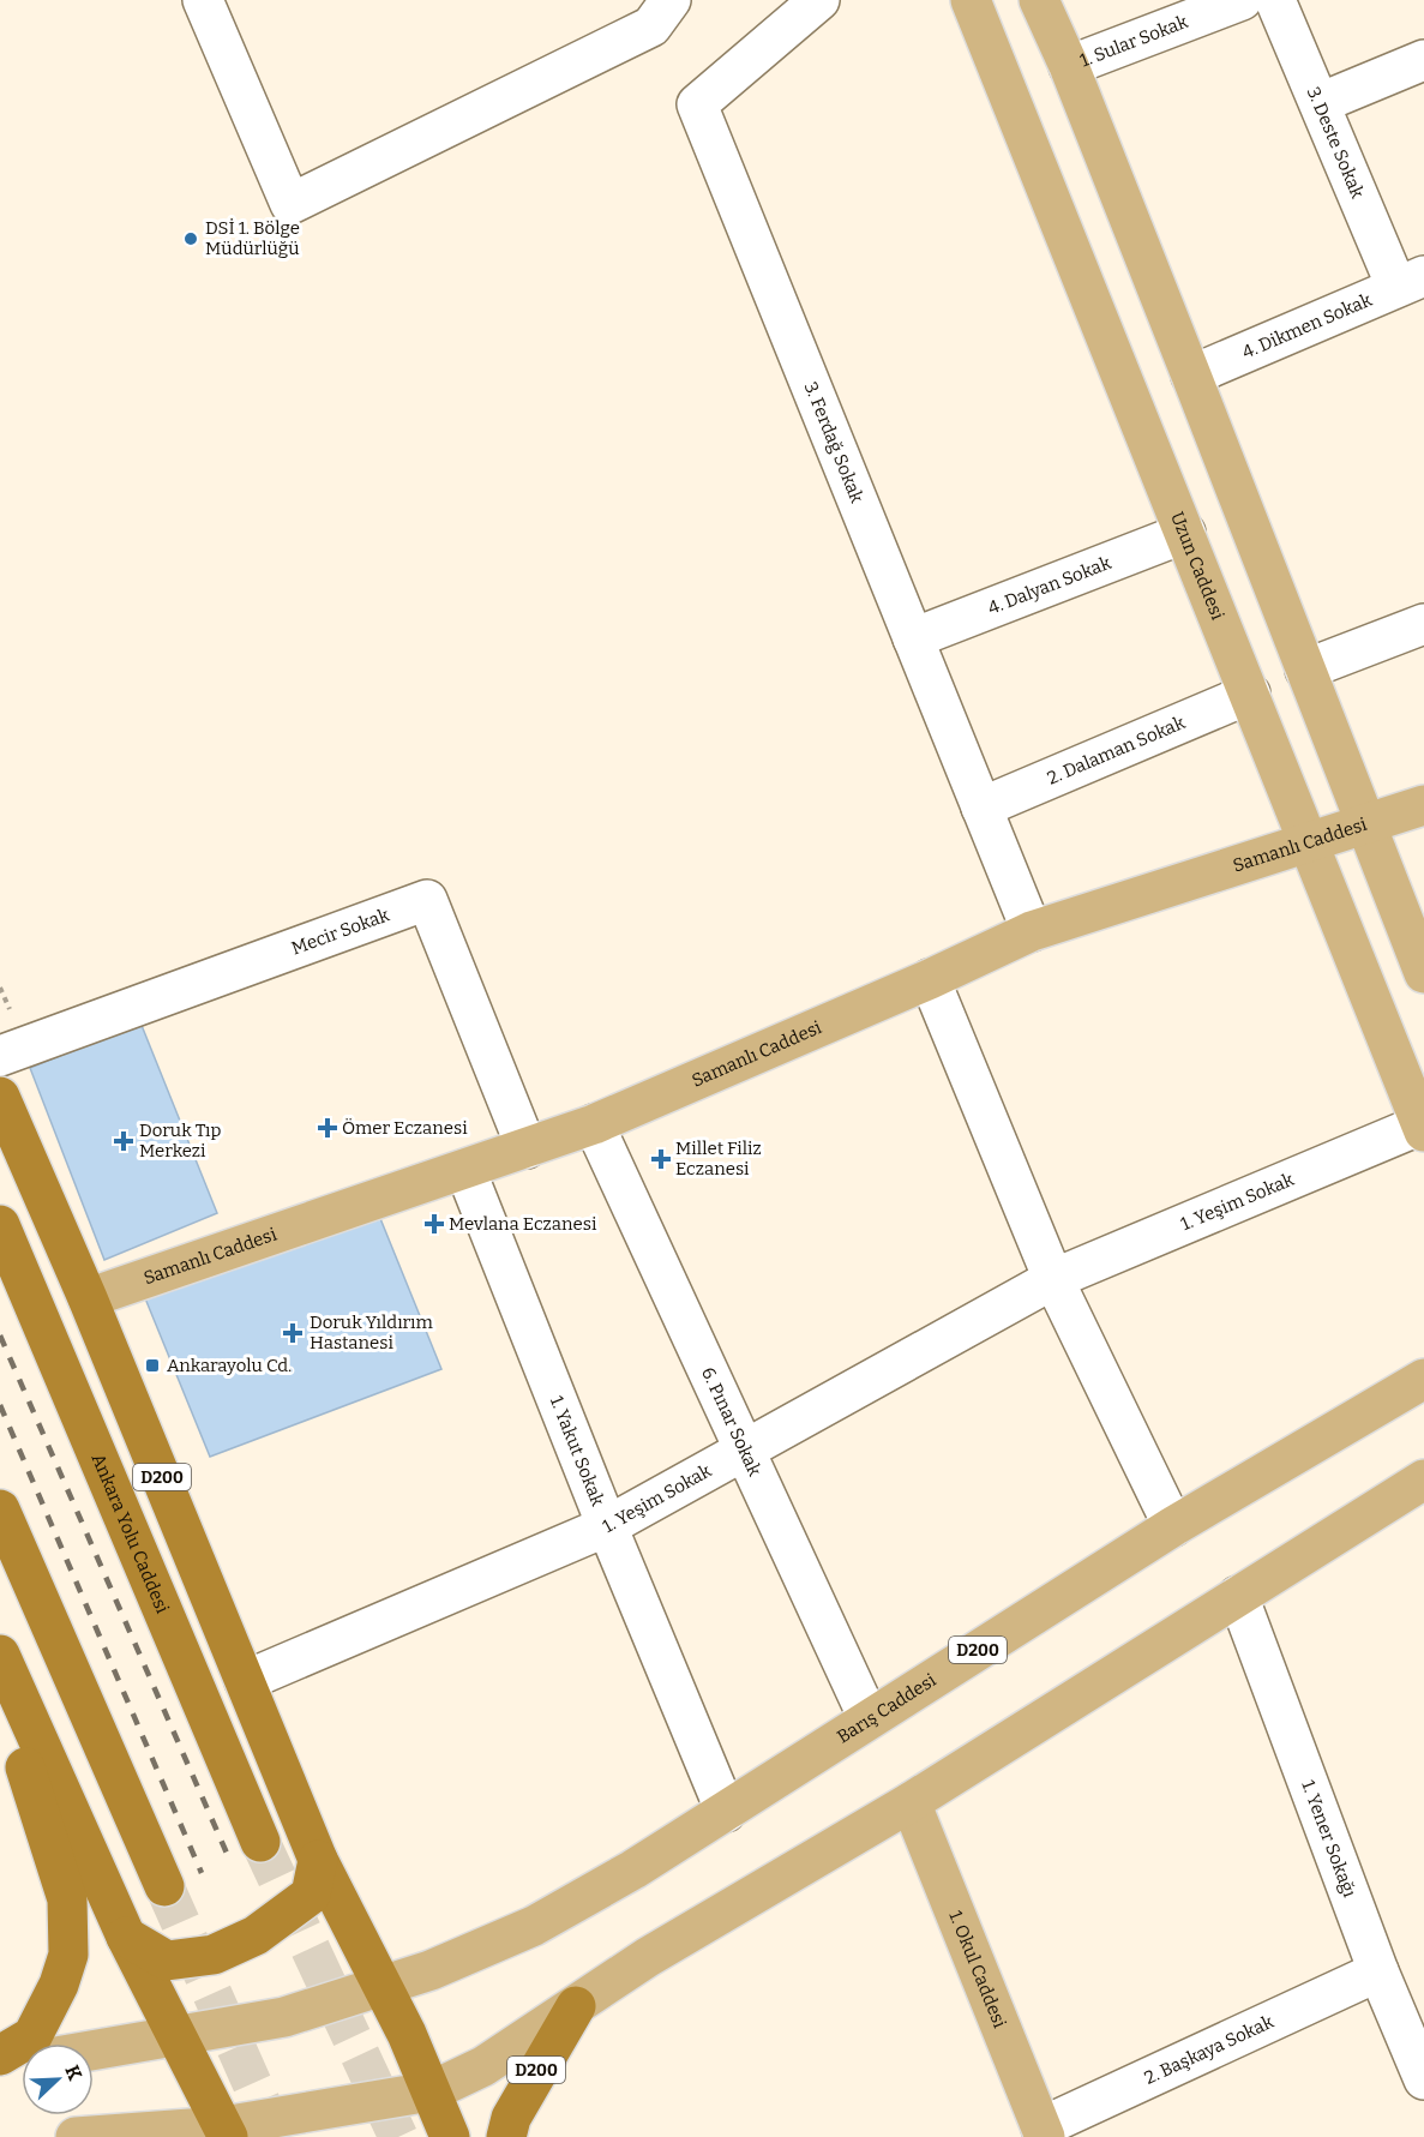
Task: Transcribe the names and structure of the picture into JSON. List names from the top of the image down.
{
  "streets": {
    "highway": ["D200", "Ankara Yolu Caddesi"],
    "main road": [
      "Uzun Caddesi",
      "Samanlı Caddesi",
      "Barış Caddesi",
      "1. Okul Caddesi"
    ],
    "street": [
      "1. Sular Sokak",
      "3. Deste Sokak",
      "4. Dikmen Sokak",
      "3. Ferdağ Sokak",
      "4. Dalyan Sokak",
      "2. Dalaman Sokak",
      "Mecir Sokak",
      "1. Yeşim Sokak",
      "6. Pınar Sokak",
      "1. Yakut Sokak",
      "1. Yener Sokağı",
      "2. Başkaya Sokak"
    ]
  },
  "crossings": [
    ["3. Deste Sokak", "4. Dikmen Sokak"],
    ["3. Ferdağ Sokak", "4. Dalyan Sokak"],
    ["3. Ferdağ Sokak", "2. Dalaman Sokak"],
    ["3. Ferdağ Sokak", "Samanlı Caddesi"],
    ["Uzun Caddesi", "4. Dalyan Sokak"],
    ["Uzun Caddesi", "2. Dalaman Sokak"],
    ["Uzun Caddesi", "Samanlı Caddesi"],
    ["Uzun Caddesi", "1. Yeşim Sokak"],
    ["Samanlı Caddesi", "Mecir Sokak"],
    ["Samanlı Caddesi", "6. Pınar Sokak"],
    ["Samanlı Caddesi", "1. Yakut Sokak"],
    ["Samanlı Caddesi", "D200"],
    ["1. Yeşim Sokak", "6. Pınar Sokak"],
    ["1. Yeşim Sokak", "1. Yakut Sokak"],
    ["1. Yeşim Sokak", "D200"],
    ["6. Pınar Sokak", "Barış Caddesi"],
    ["1. Yakut Sokak", "Barış Caddesi"],
    ["D200", "Barış Caddesi"],
    ["D200", "1. Yener Sokağı"],
    ["D200", "1. Okul Caddesi"],
    ["1. Yener Sokağı", "2. Başkaya Sokak"],
    ["1. Okul Caddesi", "2. Başkaya Sokak"]
  ],
  "places": {
    "other": ["DSİ 1. Bölge Müdürlüğü"],
    "health": [
      "Ömer Eczanesi",
      "Doruk Tıp Merkezi",
      "Millet Filiz Eczanesi",
      "Mevlana Eczanesi",
      "Doruk Yıldırım Hastanesi"
    ],
    "transit": ["Ankarayolu Cd."]
  },
  "north": "top right"
}
